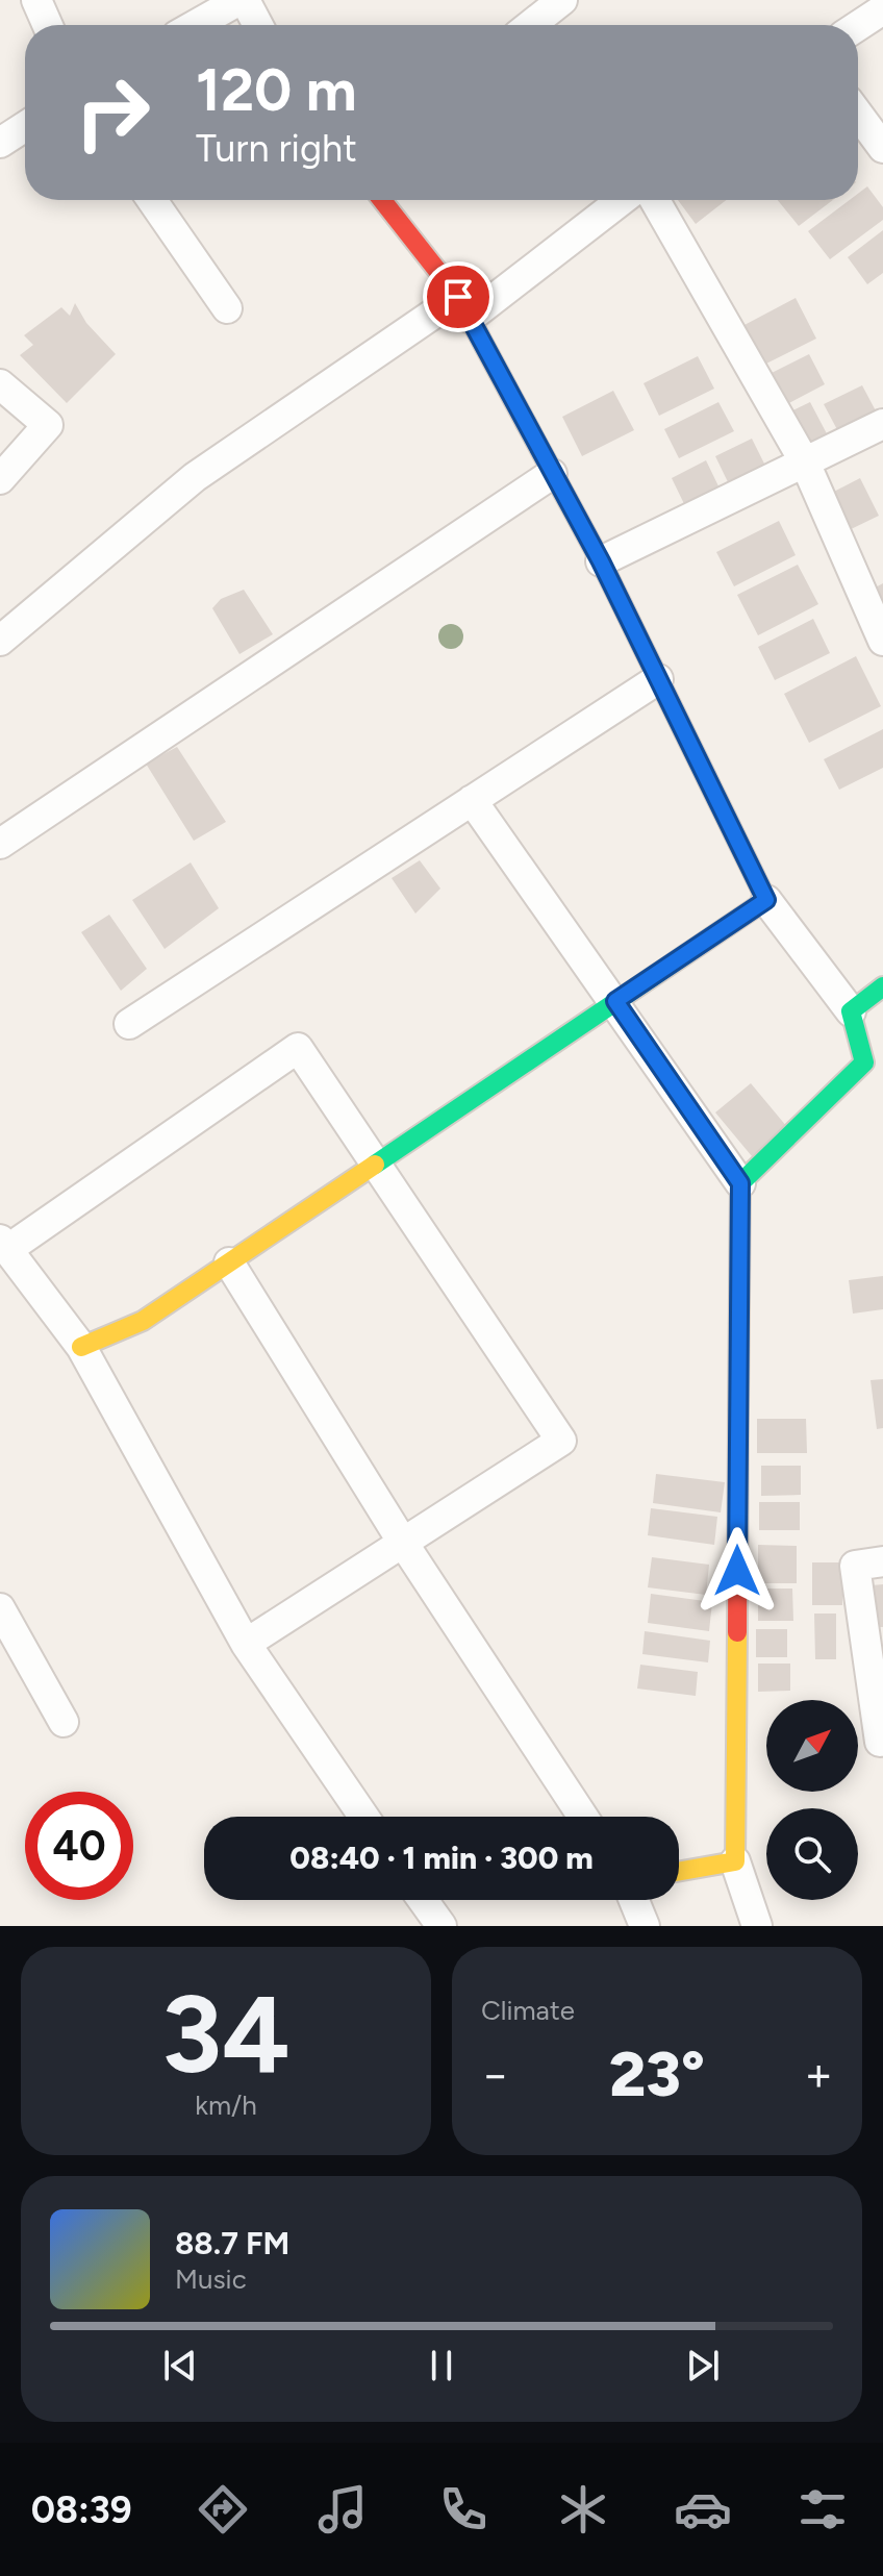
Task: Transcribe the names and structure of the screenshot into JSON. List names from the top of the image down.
{
  "north": "top right",
  "page": {
    "turn": ["120 m", "Turn right"],
    "limit": "40",
    "trip": "08:40 · 1 min · 300 m",
    "tile": [
      ["34", "km/h"],
      "Climate"
    ],
    "heat": ["−", "23°", "+"],
    "song": ["88.7 FM", "Music"],
    "tabs": "08:39"
  }
}
